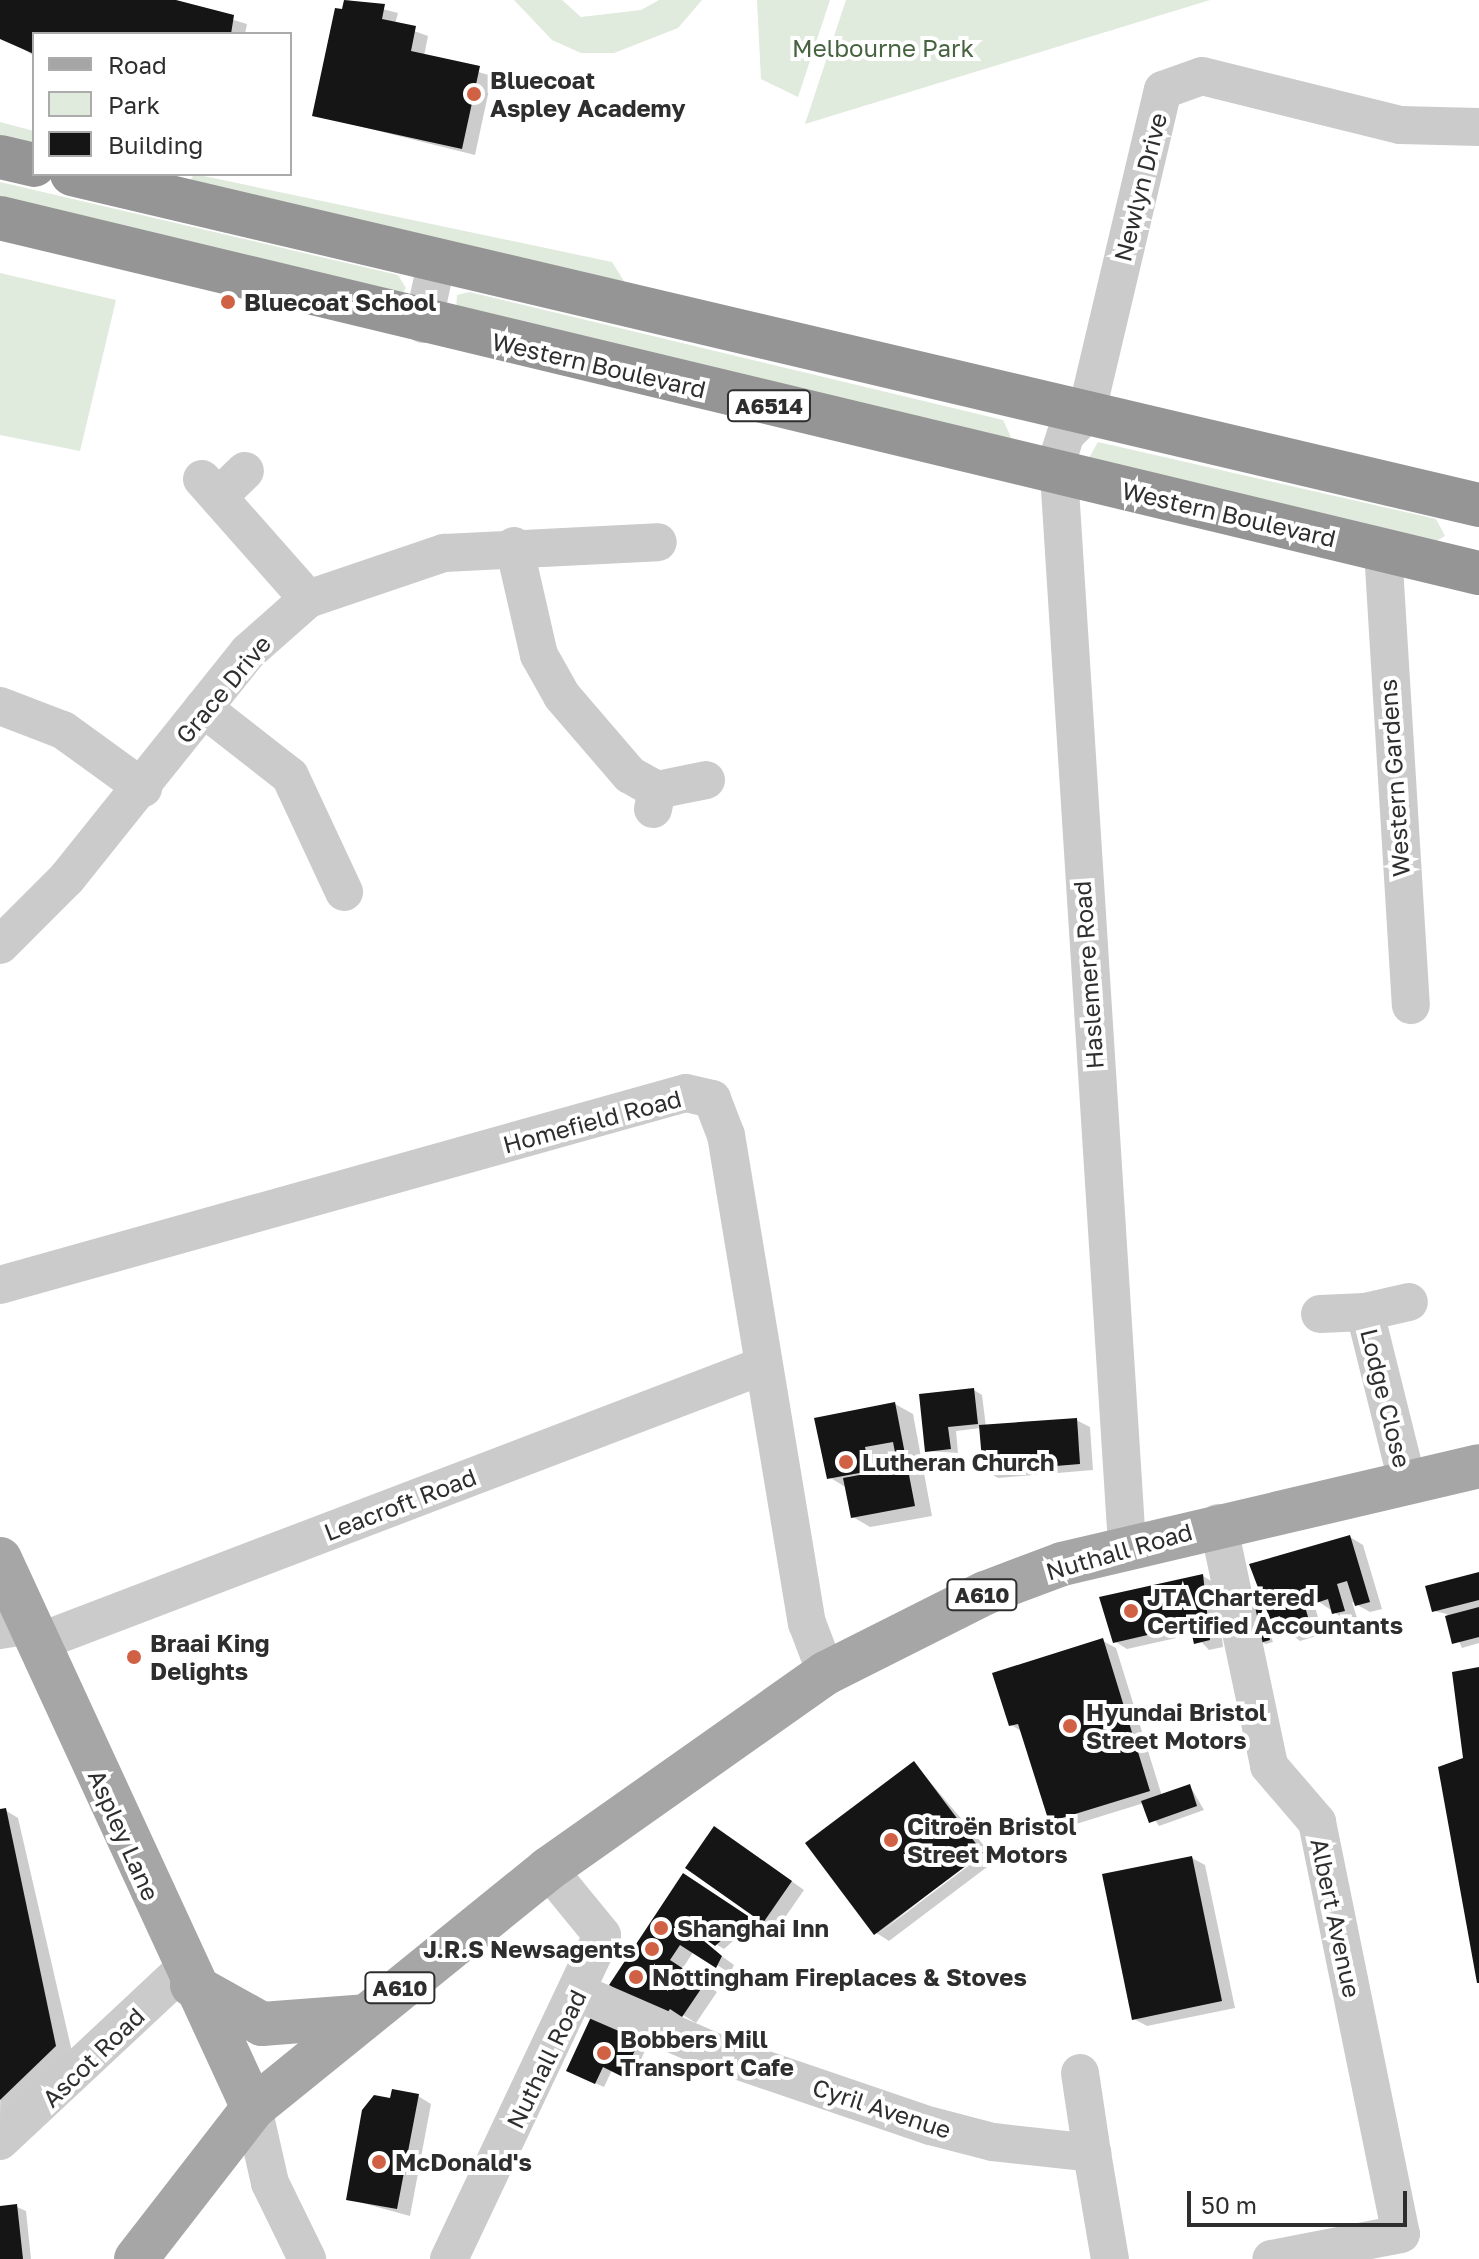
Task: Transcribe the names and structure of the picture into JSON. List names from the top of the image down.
{
  "streets": {
    "highway": ["Western Boulevard", "A6514"],
    "main road": ["Nuthall Road", "A610", "Aspley Lane"],
    "street": [
      "Newlyn Drive",
      "Grace Drive",
      "Western Gardens",
      "Haslemere Road",
      "Homefield Road",
      "Lodge Close",
      "Leacroft Road",
      "Albert Avenue",
      "Ascot Road",
      "Cyril Avenue"
    ]
  },
  "crossings": [
    ["Newlyn Drive", "Haslemere Road"],
    ["Western Boulevard", "Western Gardens"],
    ["Western Boulevard", "Haslemere Road"],
    ["Haslemere Road", "Nuthall Road"],
    ["Homefield Road", "Leacroft Road"],
    ["Homefield Road", "Nuthall Road"],
    ["Lodge Close", "Nuthall Road"],
    ["Leacroft Road", "Aspley Lane"],
    ["Nuthall Road", "A610"],
    ["Nuthall Road", "Aspley Lane"],
    ["Nuthall Road", "Albert Avenue"],
    ["Nuthall Road", "Cyril Avenue"],
    ["A610", "Aspley Lane"],
    ["Aspley Lane", "Ascot Road"]
  ],
  "parks": ["Melbourne Park"],
  "places": [
    "Bluecoat Aspley Academy",
    "Bluecoat School",
    "Lutheran Church",
    "JTA Chartered Certified Accountants",
    "Braai King Delights",
    "Hyundai Bristol Street Motors",
    "Citroën Bristol Street Motors",
    "Shanghai Inn",
    "J.R.S Newsagents",
    "Nottingham Fireplaces & Stoves",
    "Bobbers Mill Transport Cafe",
    "McDonald's"
  ],
  "legend": ["Road", "Park", "Building"],
  "scale_bar": "50 m"
}
